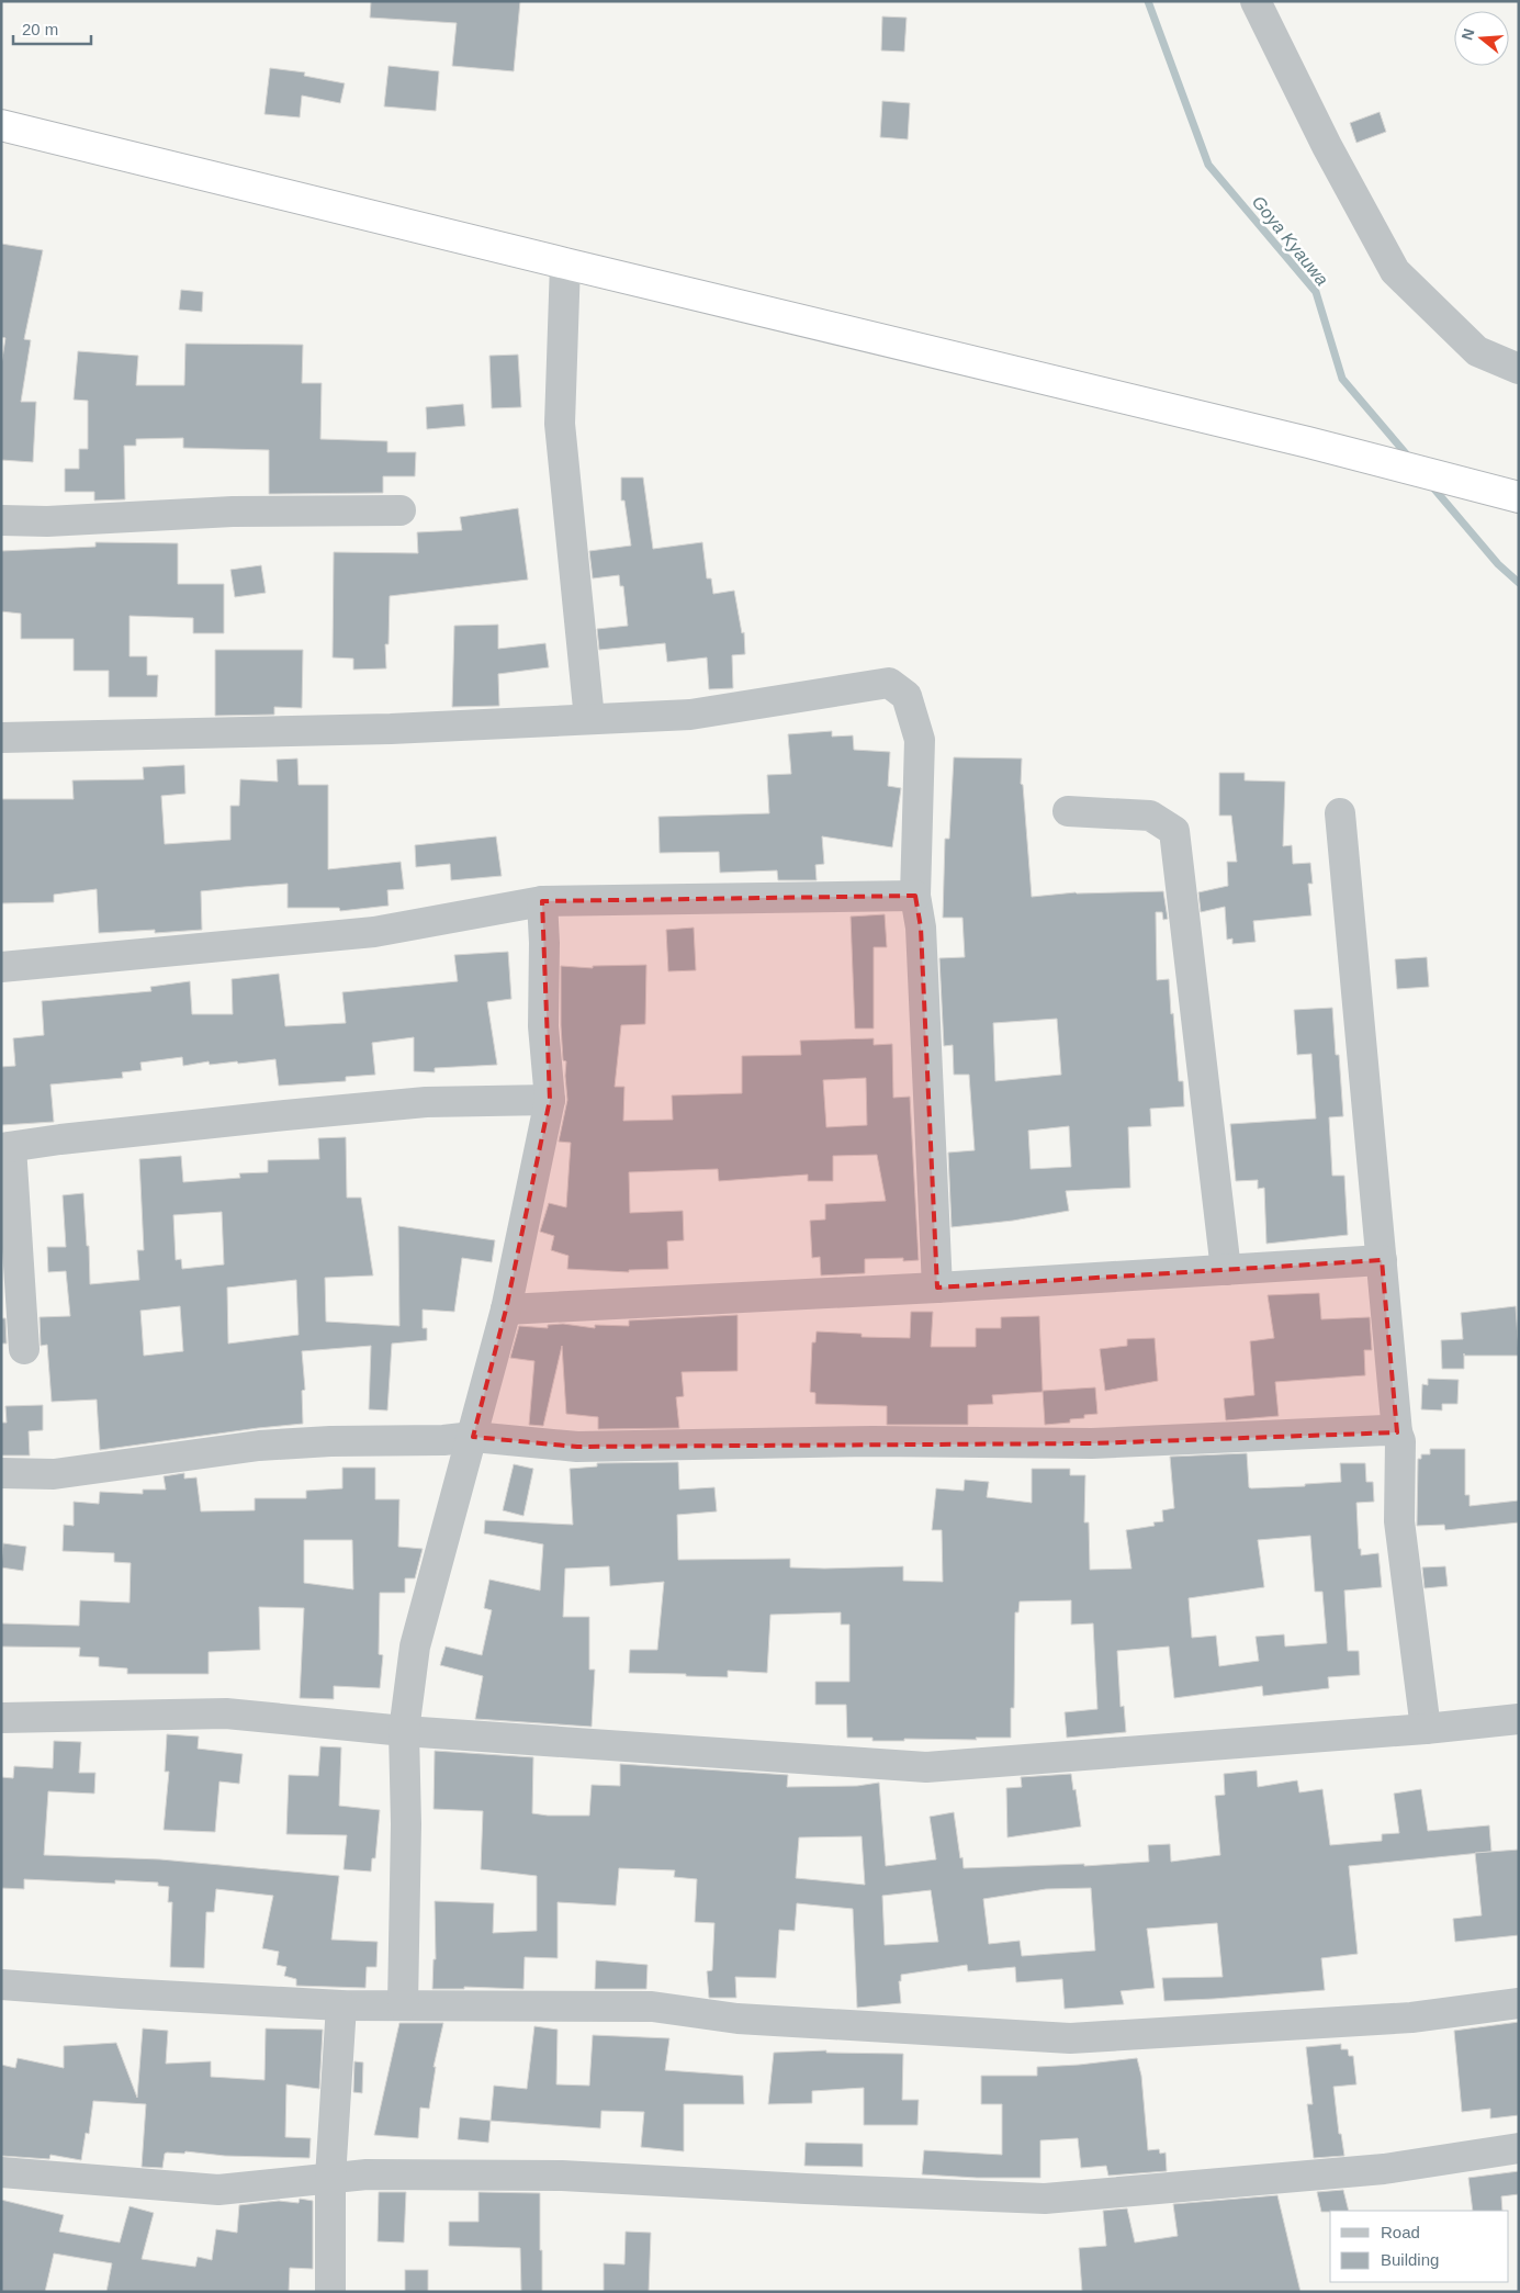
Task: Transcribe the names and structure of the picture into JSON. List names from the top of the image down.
{
  "water": ["Goya Kyauwa"],
  "legend": ["Road", "Building"],
  "scale_bar": "20 m",
  "north": "left"
}
